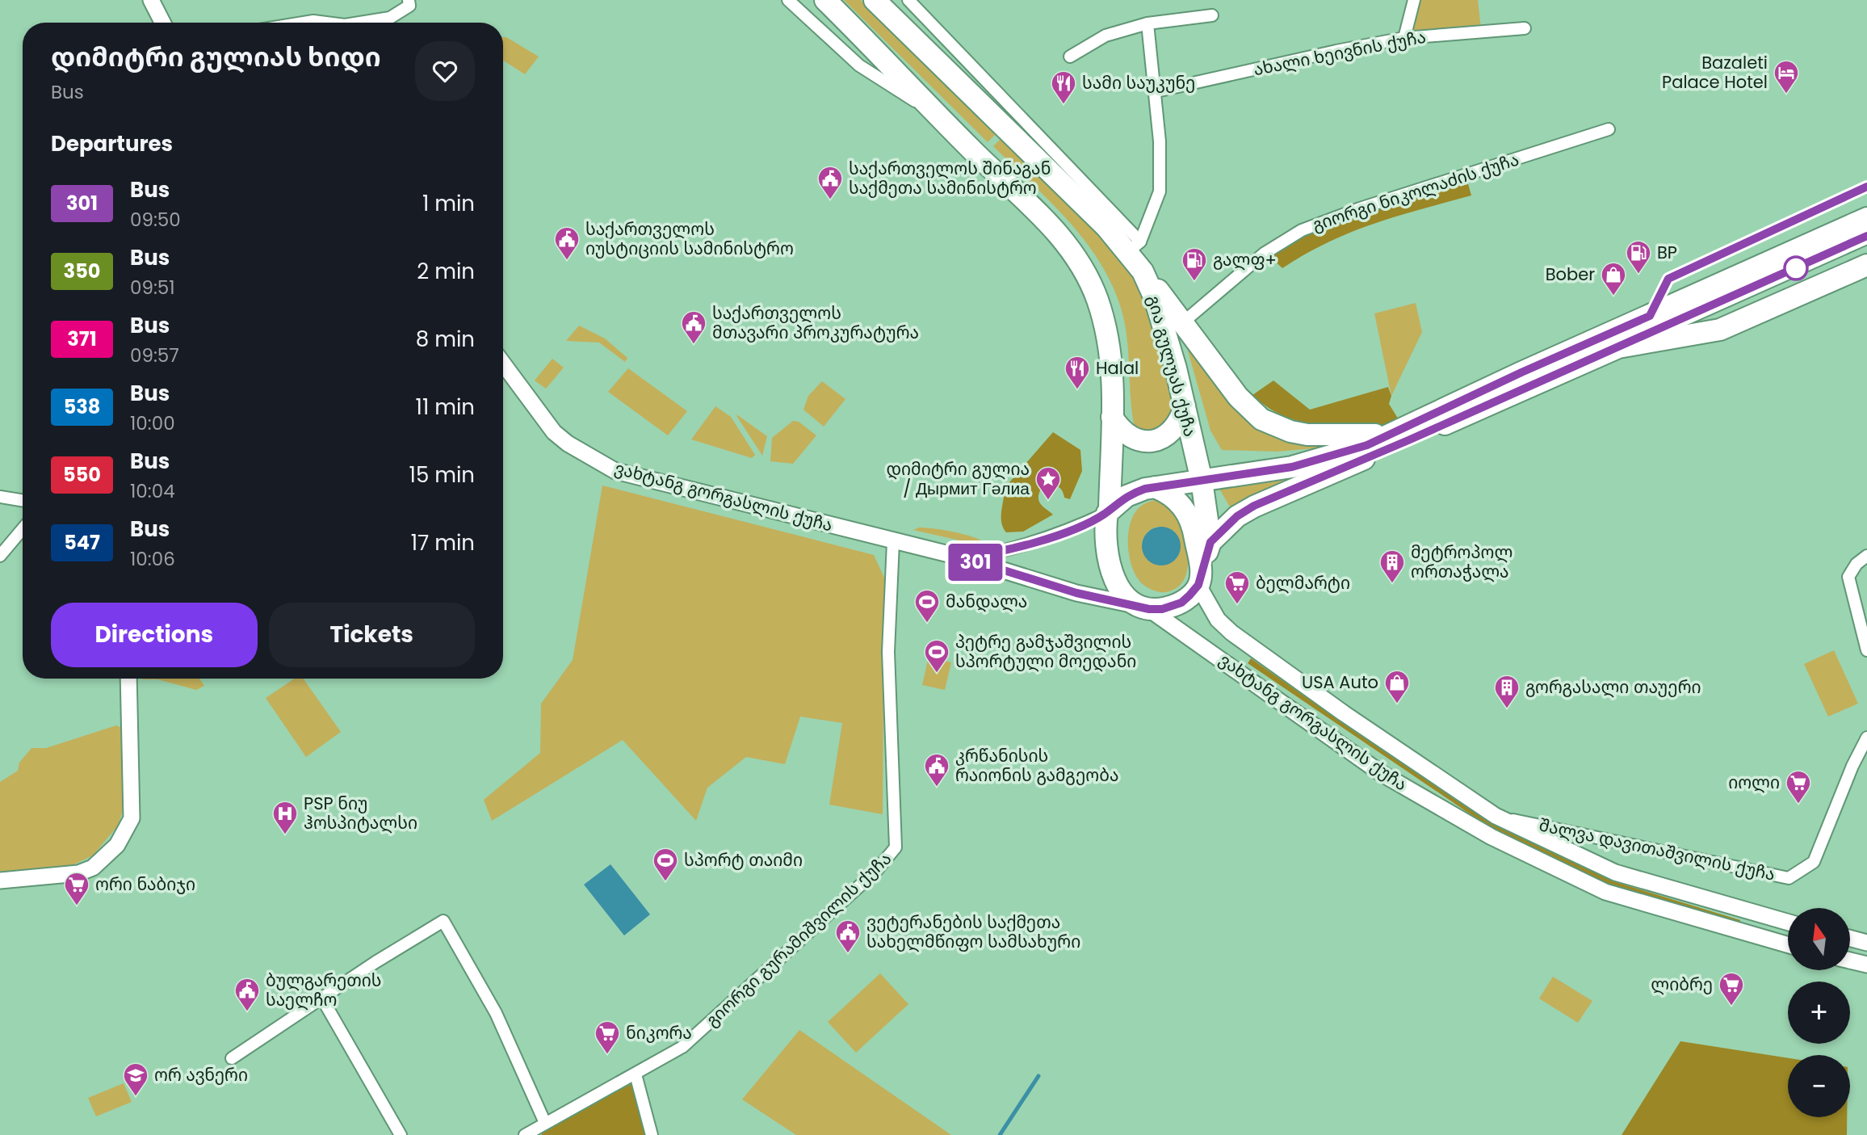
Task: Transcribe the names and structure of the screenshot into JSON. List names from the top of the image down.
{
  "streets": {
    "highway": ["გია გულუას ქუჩა"],
    "street": [
      "ახალი ხეივნის ქუჩა",
      "გიორგი ნიკოლაძის ქუჩა",
      "ვახტანგ გორგასლის ქუჩა",
      "შალვა დავითაშვილის ქუჩა",
      "გიორგი გურამიშვილის ქუჩა"
    ]
  },
  "crossings": [
    ["გია გულუას ქუჩა", "ვახტანგ გორგასლის ქუჩა"],
    ["ვახტანგ გორგასლის ქუჩა", "შალვა დავითაშვილის ქუჩა"],
    ["ვახტანგ გორგასლის ქუჩა", "გიორგი გურამიშვილის ქუჩა"]
  ],
  "places": {
    "hotel": ["Bazaleti Palace Hotel"],
    "restaurant": ["სამი საუკუნე", "Halal"],
    "public building": [
      "საქართველოს შინაგან საქმეთა სამინისტრო",
      "საქართველოს იუსტიციის სამინისტრო",
      "საქართველოს მთავარი პროკურატურა",
      "კრწანისის რაიონის გამგეობა",
      "ვეტერანების საქმეთა სახელმწიფო სამსახური",
      "ბულგარეთის საელჩო"
    ],
    "fuel station": ["BP", "გალფ+"],
    "shop": ["Bober", "USA Auto"],
    "place": ["დიმიტრი გულია / Дырмит Гәлиа"],
    "building": ["მეტროპოლ ორთაჭალა", "გორგასალი თაუერი"],
    "supermarket": [
      "ბელმარტი",
      "იოლი",
      "ორი ნაბიჯი",
      "ლიბრე",
      "ნიკორა"
    ],
    "sports": ["მანდალა", "პეტრე გამჯაშვილის სპორტული მოედანი", "სპორტ თაიმი"],
    "hospital": ["PSP ნიუ ჰოსპიტალსი"],
    "school or university": ["ორ ავნერი"]
  },
  "lines": ["bus line 301"],
  "north": "top",
  "page": {
    "on_map": "301",
    "heading": [
      ["დიმიტრი გულიას ხიდი", "Bus"],
      "Departures"
    ],
    "list": [
      {
        "mark": "301",
        "name": "Bus",
        "note": "09:50",
        "value": "1 min"
      },
      {
        "mark": "350",
        "name": "Bus",
        "note": "09:51",
        "value": "2 min"
      },
      {
        "mark": "371",
        "name": "Bus",
        "note": "09:57",
        "value": "8 min"
      },
      {
        "mark": "538",
        "name": "Bus",
        "note": "10:00",
        "value": "11 min"
      },
      {
        "mark": "550",
        "name": "Bus",
        "note": "10:04",
        "value": "15 min"
      },
      {
        "mark": "547",
        "name": "Bus",
        "note": "10:06",
        "value": "17 min"
      }
    ],
    "buttons": ["Directions", "Tickets"],
    "map_buttons": ["+", "−"]
  }
}
